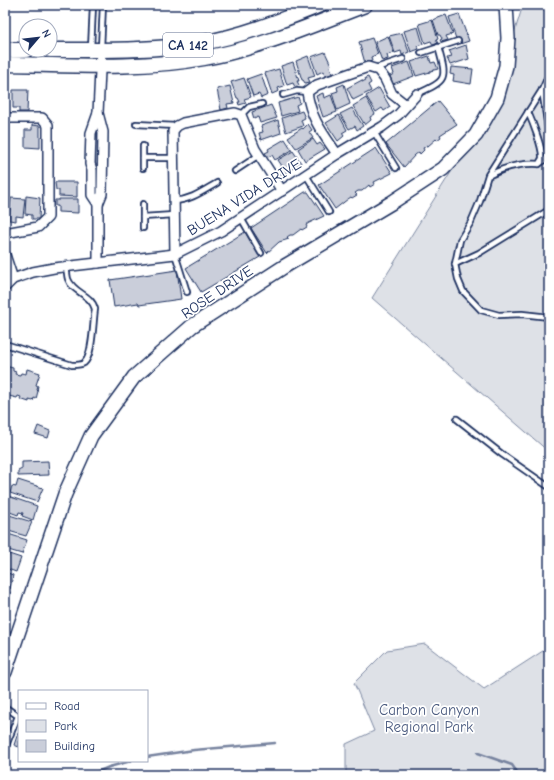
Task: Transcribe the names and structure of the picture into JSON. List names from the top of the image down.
{
  "streets": {
    "main road": ["CA 142"],
    "street": ["BUENA VIDA DRIVE", "ROSE DRIVE"]
  },
  "parks": ["Carbon Canyon Regional Park"],
  "legend": ["Road", "Park", "Building"],
  "north": "top right"
}
